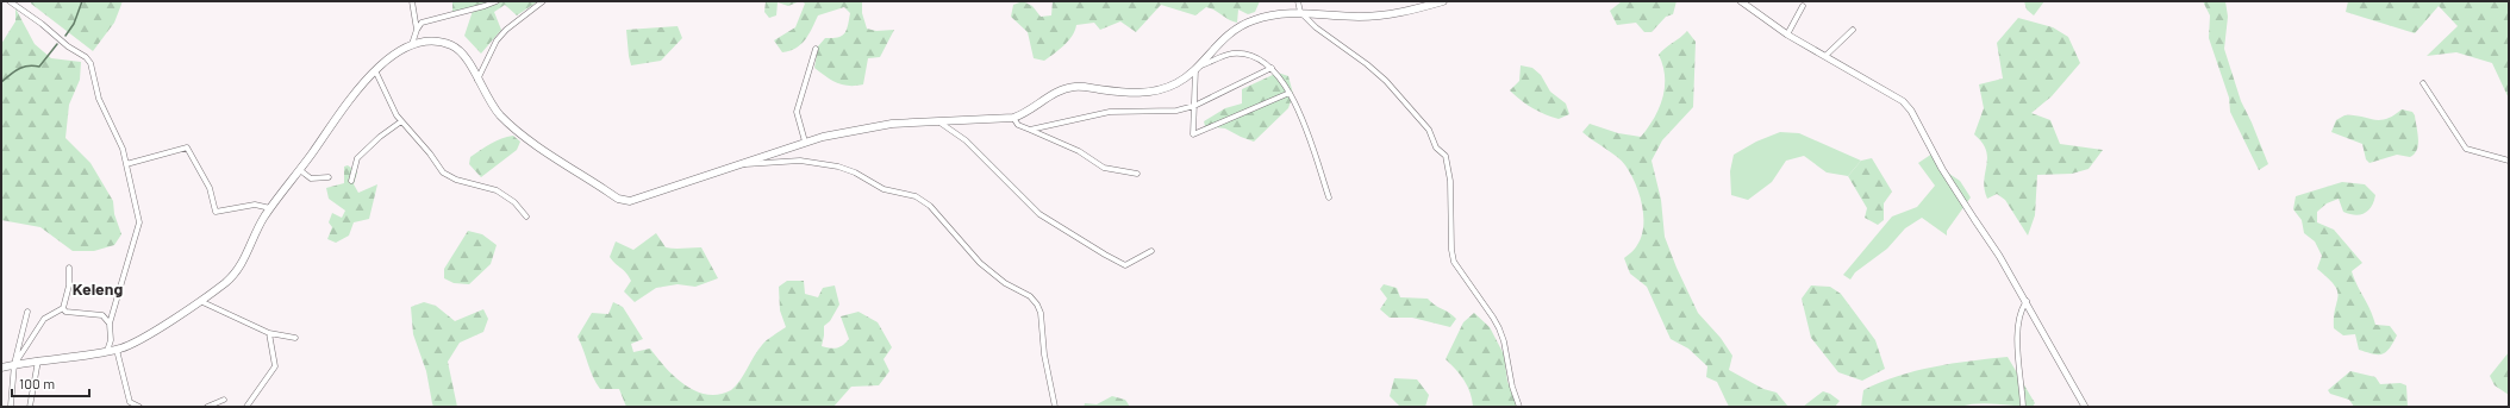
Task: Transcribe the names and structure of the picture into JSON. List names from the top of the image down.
{
  "districts": ["Keleng"],
  "scale_bar": "100 m"
}
